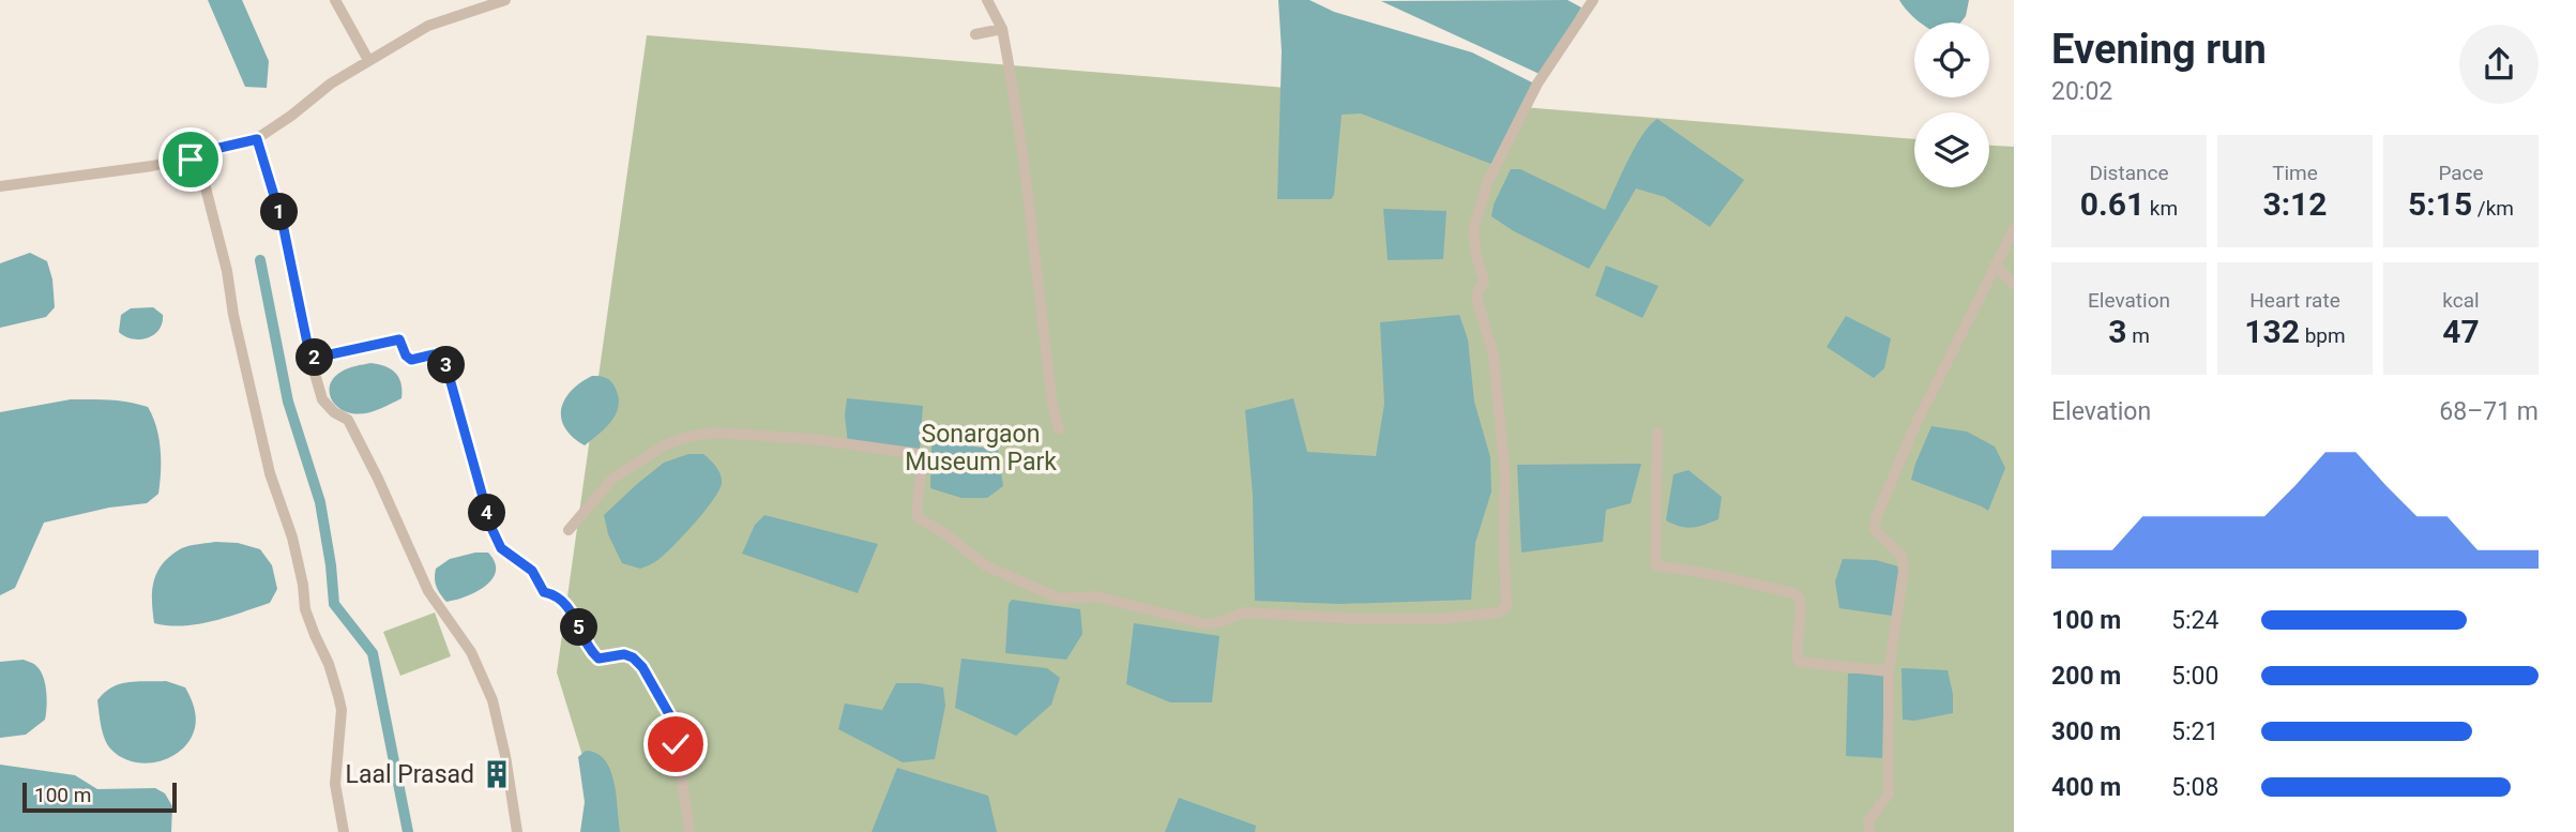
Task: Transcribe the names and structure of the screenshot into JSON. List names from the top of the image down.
{
  "parks": ["Sonargaon Museum Park"],
  "places": {
    "building": ["Laal Prasad"]
  },
  "scale_bar": "100 m",
  "page": {
    "heading": ["Evening run", "20:02"],
    "stats": [
      ["Distance", "0.61 km"],
      ["Time", "3:12"],
      ["Pace", "5:15 /km"],
      ["Elevation", "3 m"],
      ["Heart rate", "132 bpm"],
      ["kcal", "47"]
    ],
    "pins": [
      "1",
      "2",
      "3",
      "4",
      "5"
    ],
    "chart": ["Elevation", "68–71 m"],
    "list": [
      {
        "name": "100 m",
        "note": "5:24"
      },
      {
        "name": "200 m",
        "note": "5:00"
      },
      {
        "name": "300 m",
        "note": "5:21"
      },
      {
        "name": "400 m",
        "note": "5:08"
      }
    ],
    "scale": "100 m"
  }
}
